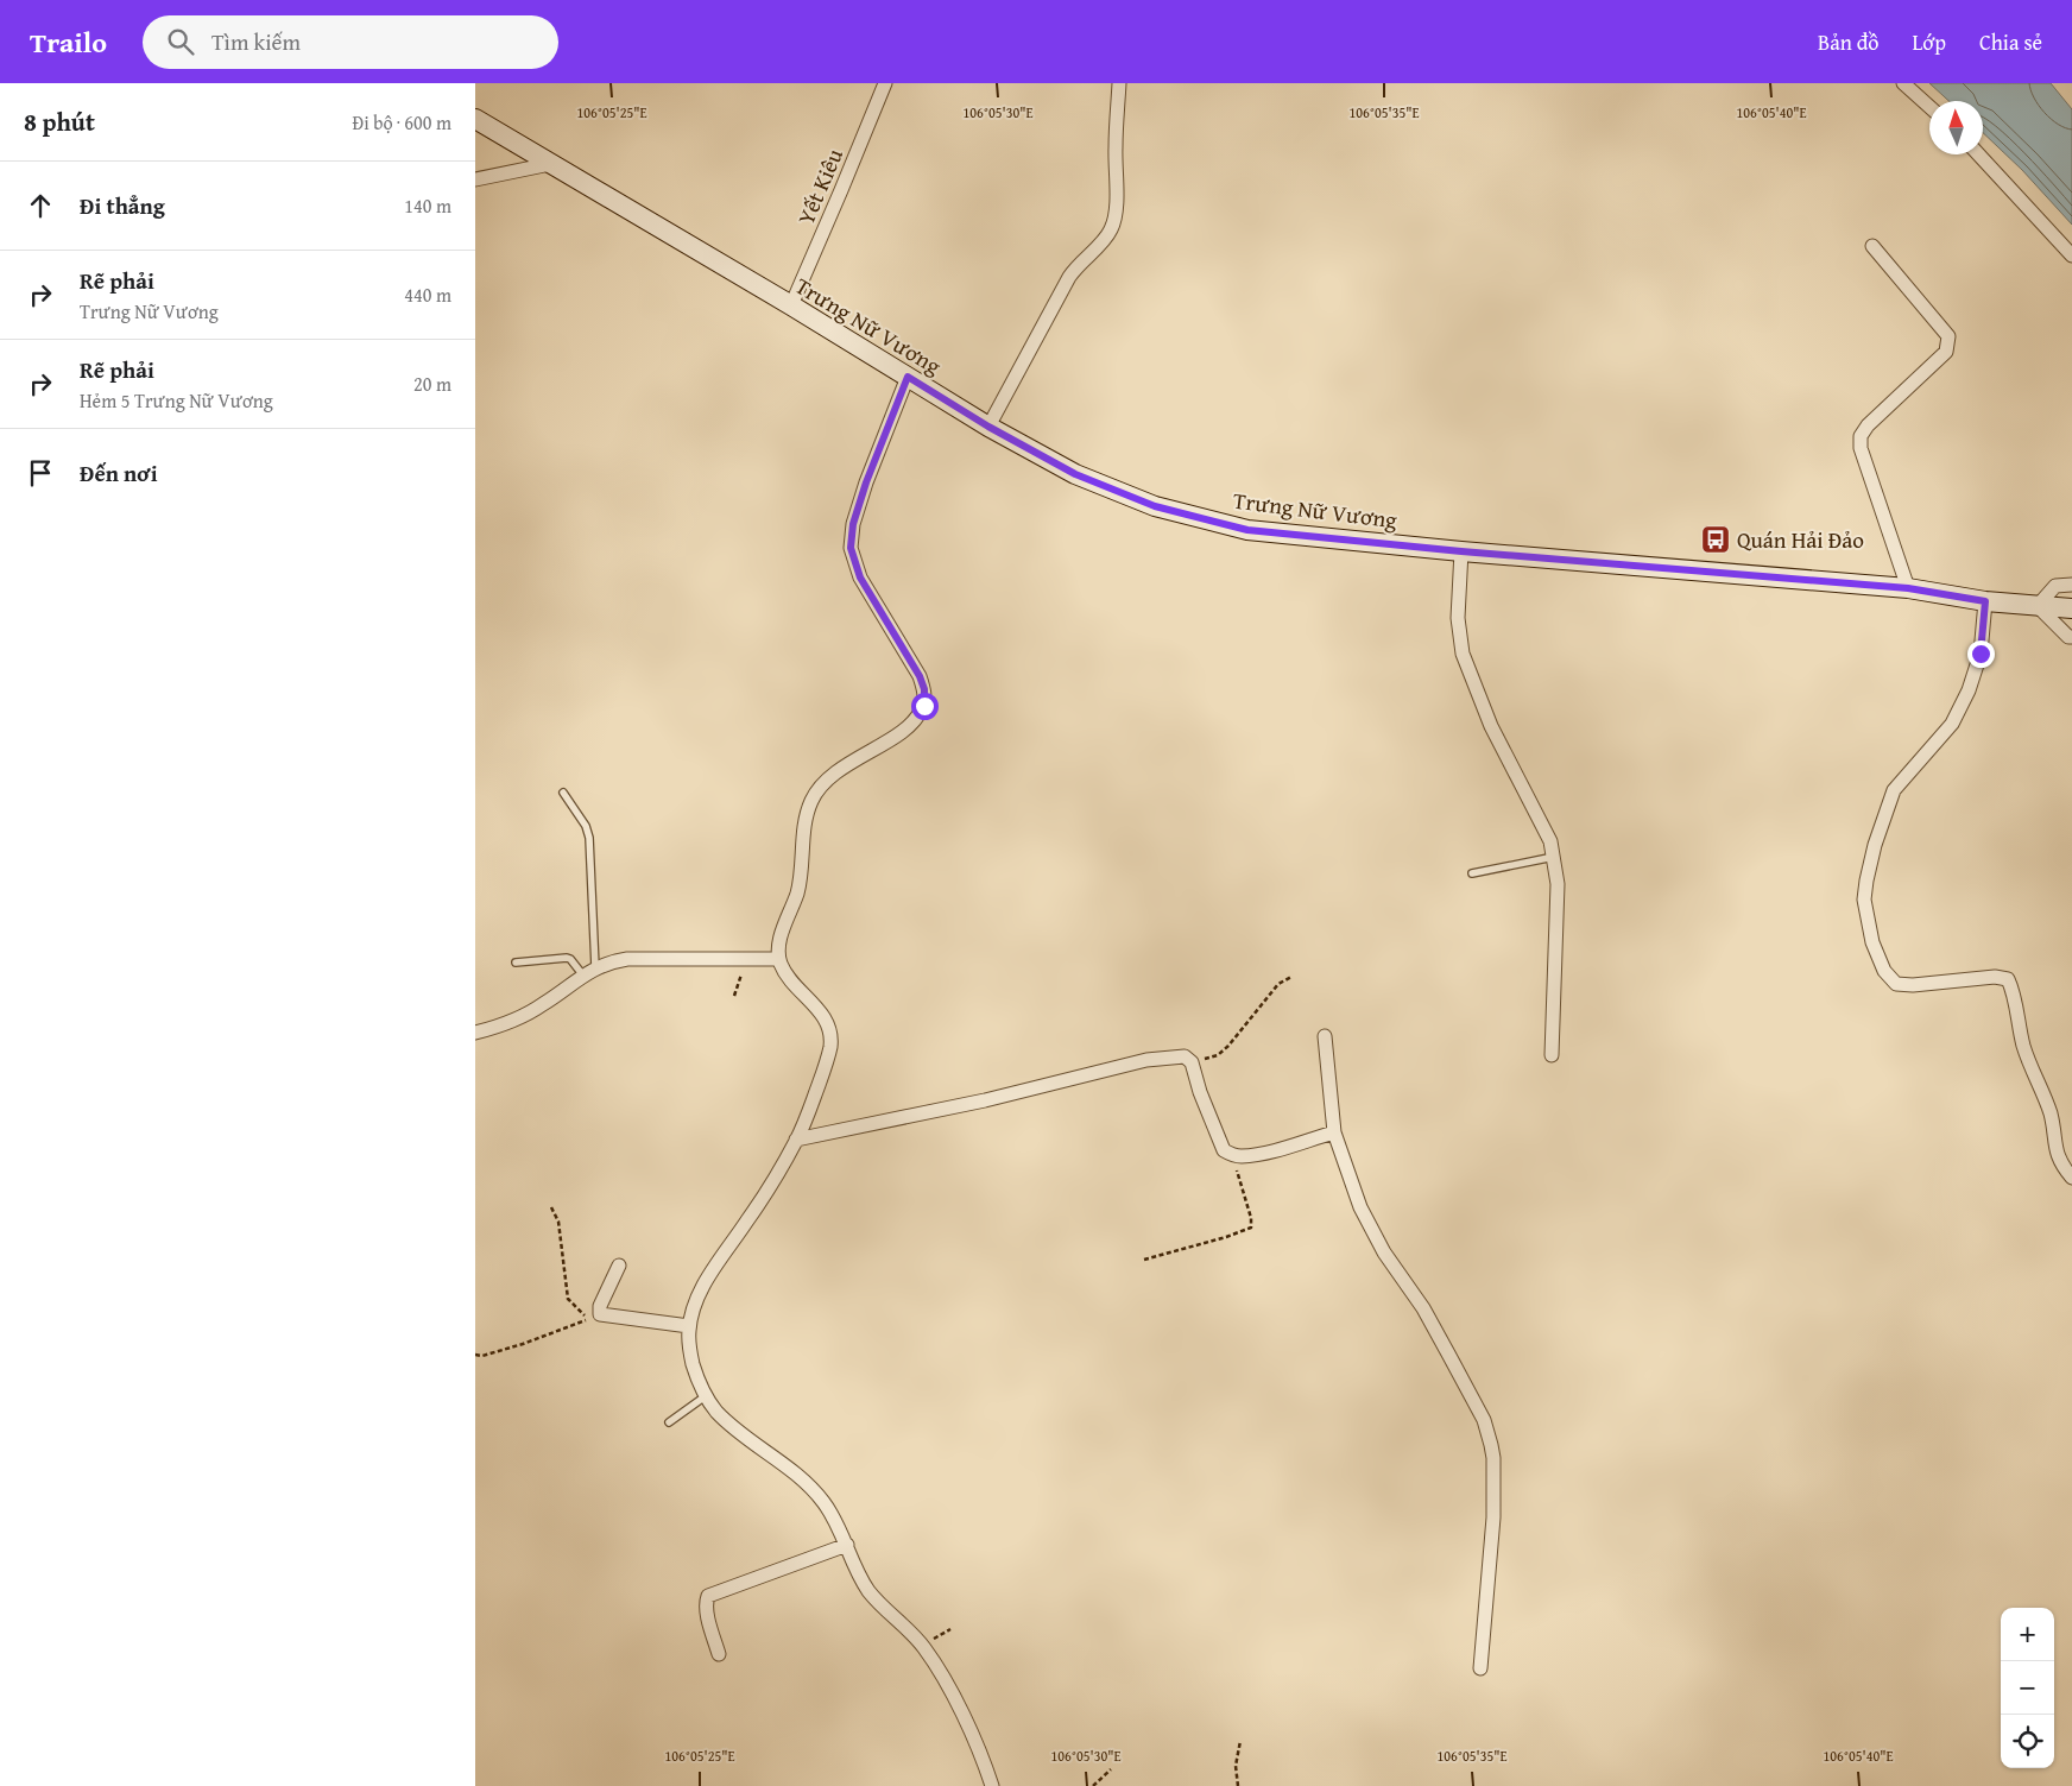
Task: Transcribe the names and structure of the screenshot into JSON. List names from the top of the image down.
{
  "streets": {
    "main road": ["Trưng Nữ Vương"],
    "street": ["Yết Kiêu"]
  },
  "crossings": [
    ["Yết Kiêu", "Trưng Nữ Vương"]
  ],
  "places": {
    "bus stop": ["Quán Hải Đảo"]
  },
  "north": "top",
  "page": {
    "header": "Trailo",
    "search": "Tìm kiếm",
    "nav": ["Bản đồ", "Lớp", "Chia sẻ"],
    "heading": ["8 phút", "Đi bộ · 600 m"],
    "list": [
      ["Đi thẳng", "140 m"],
      ["Rẽ phải", "Trưng Nữ Vương", "440 m"],
      ["Rẽ phải", "Hẻm 5 Trưng Nữ Vương", "20 m"],
      "Đến nơi"
    ],
    "map_buttons": ["+", "−"]
  },
  "coordinates": [
    "106°05'25\"E",
    "106°05'30\"E",
    "106°05'35\"E",
    "106°05'40\"E"
  ]
}
